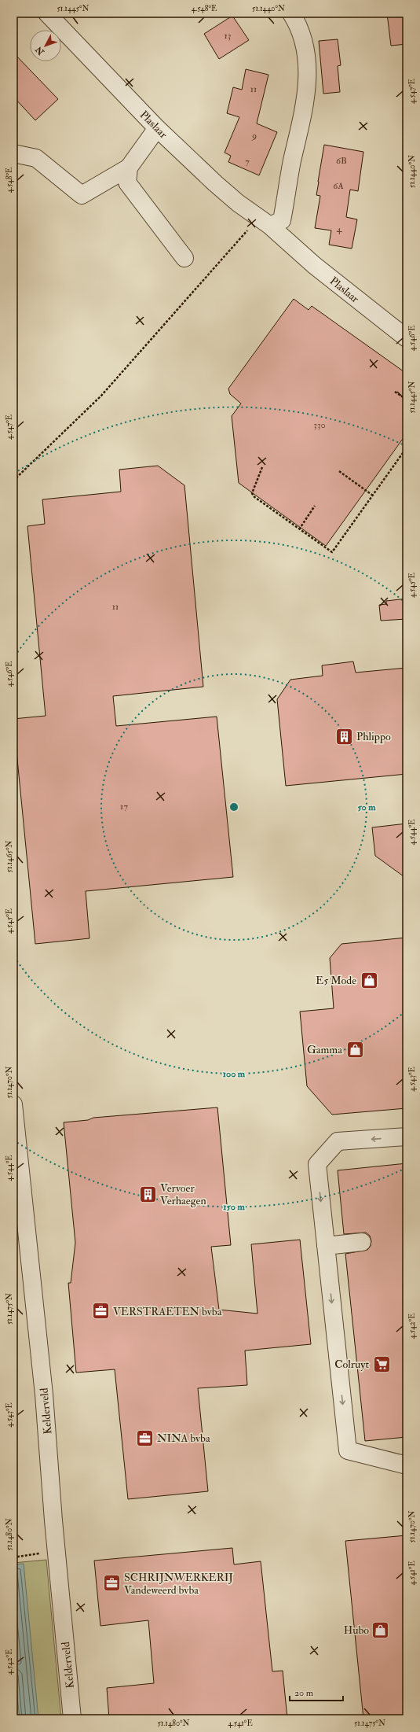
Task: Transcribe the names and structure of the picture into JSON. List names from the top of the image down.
{
  "streets": {
    "street": ["Plaslaar", "Kelderveld"]
  },
  "places": {
    "building": ["Phlippo", "Vervoer Verhaegen"],
    "shop": ["E5 Mode", "Gamma", "Hubo"],
    "office": ["VERSTRAETEN bvba", "NINA bvba", "SCHRIJNWERKERIJ Vandeweerd bvba"],
    "supermarket": ["Colruyt"]
  },
  "house_numbers": [
    "13",
    "11",
    "9",
    "6B",
    "7",
    "6A",
    "4",
    "330",
    "11",
    "17"
  ],
  "scale_bar": "20 m",
  "north": "bottom left",
  "coordinates": [
    "51.1445°N",
    "4.548°E",
    "51.1440°N",
    "4.547°E",
    "4.546°E",
    "4.545°E",
    "4.544°E",
    "51.1465°N",
    "4.543°E",
    "51.1470°N",
    "51.1475°N",
    "4.542°E",
    "51.1480°N",
    "4.541°E"
  ],
  "rings": ["50 m", "100 m", "150 m"]
}
